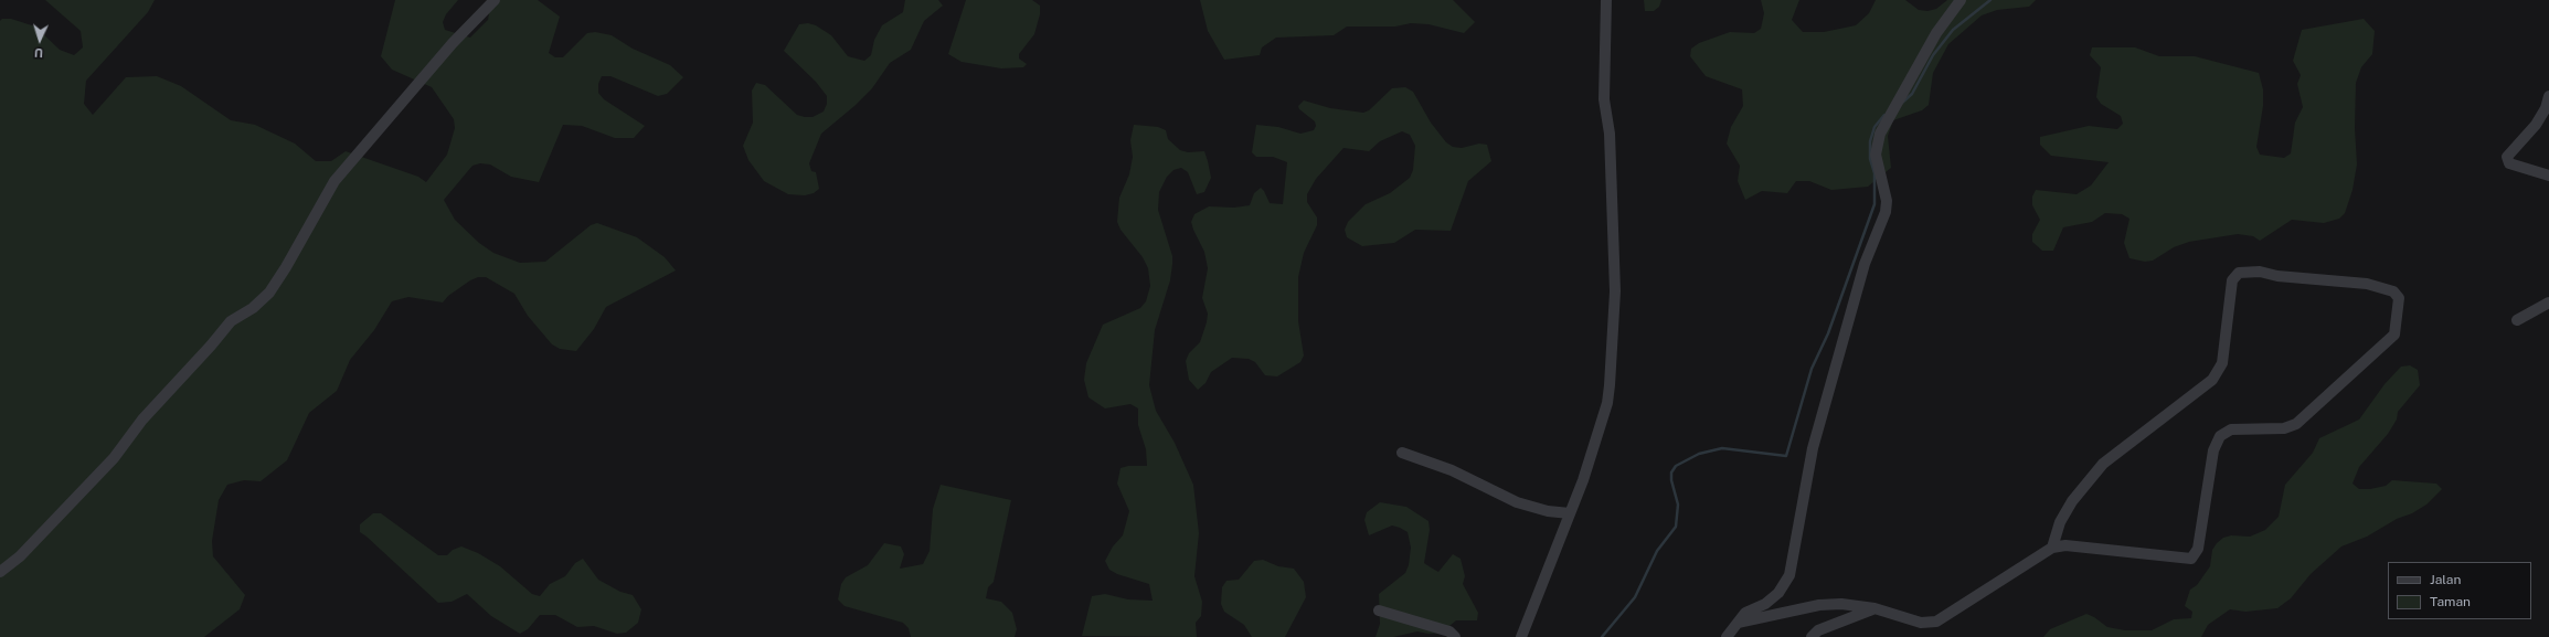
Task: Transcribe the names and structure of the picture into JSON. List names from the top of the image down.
{
  "legend": ["Jalan", "Taman"],
  "north": "bottom"
}
